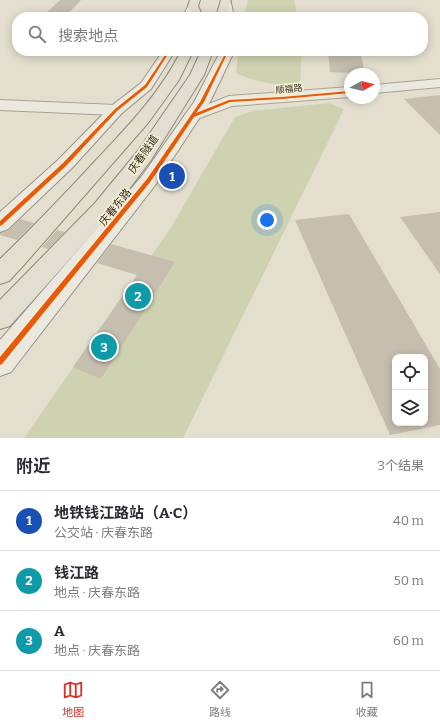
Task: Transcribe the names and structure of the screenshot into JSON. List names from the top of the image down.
{
  "streets": {
    "main road": ["顺福路", "庆春隧道", "庆春东路"]
  },
  "crossings": [
    ["顺福路", "庆春东路"]
  ],
  "north": "right",
  "page": {
    "search": "搜索地点",
    "pins": ["1", "2", "3"],
    "heading": ["附近", "3个结果"],
    "list": [
      {
        "mark": "1",
        "name": "地铁钱江路站（A·C）",
        "note": "公交站 · 庆春东路",
        "value": "40 m"
      },
      {
        "mark": "2",
        "name": "钱江路",
        "note": "地点 · 庆春东路",
        "value": "50 m"
      },
      {
        "mark": "3",
        "name": "A",
        "note": "地点 · 庆春东路",
        "value": "60 m"
      }
    ],
    "nav": ["地图", "路线", "收藏"]
  }
}
